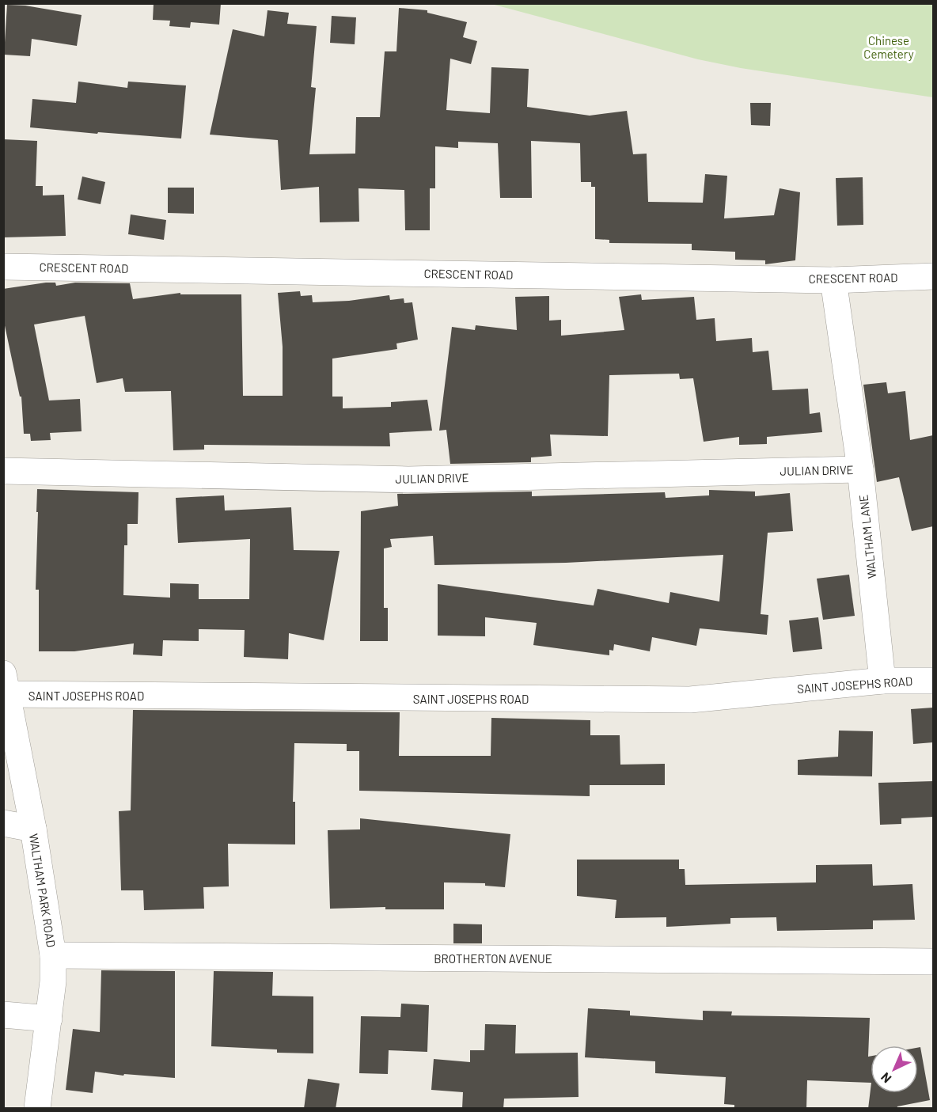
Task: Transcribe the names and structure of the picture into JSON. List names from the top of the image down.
{
  "streets": {
    "street": [
      "CRESCENT ROAD",
      "JULIAN DRIVE",
      "WALTHAM LANE",
      "SAINT JOSEPHS ROAD",
      "WALTHAM PARK ROAD",
      "BROTHERTON AVENUE"
    ]
  },
  "crossings": [
    ["CRESCENT ROAD", "WALTHAM LANE"],
    ["JULIAN DRIVE", "WALTHAM LANE"],
    ["WALTHAM LANE", "SAINT JOSEPHS ROAD"],
    ["SAINT JOSEPHS ROAD", "WALTHAM PARK ROAD"],
    ["WALTHAM PARK ROAD", "BROTHERTON AVENUE"]
  ],
  "parks": ["Chinese Cemetery"],
  "north": "bottom left"
}
